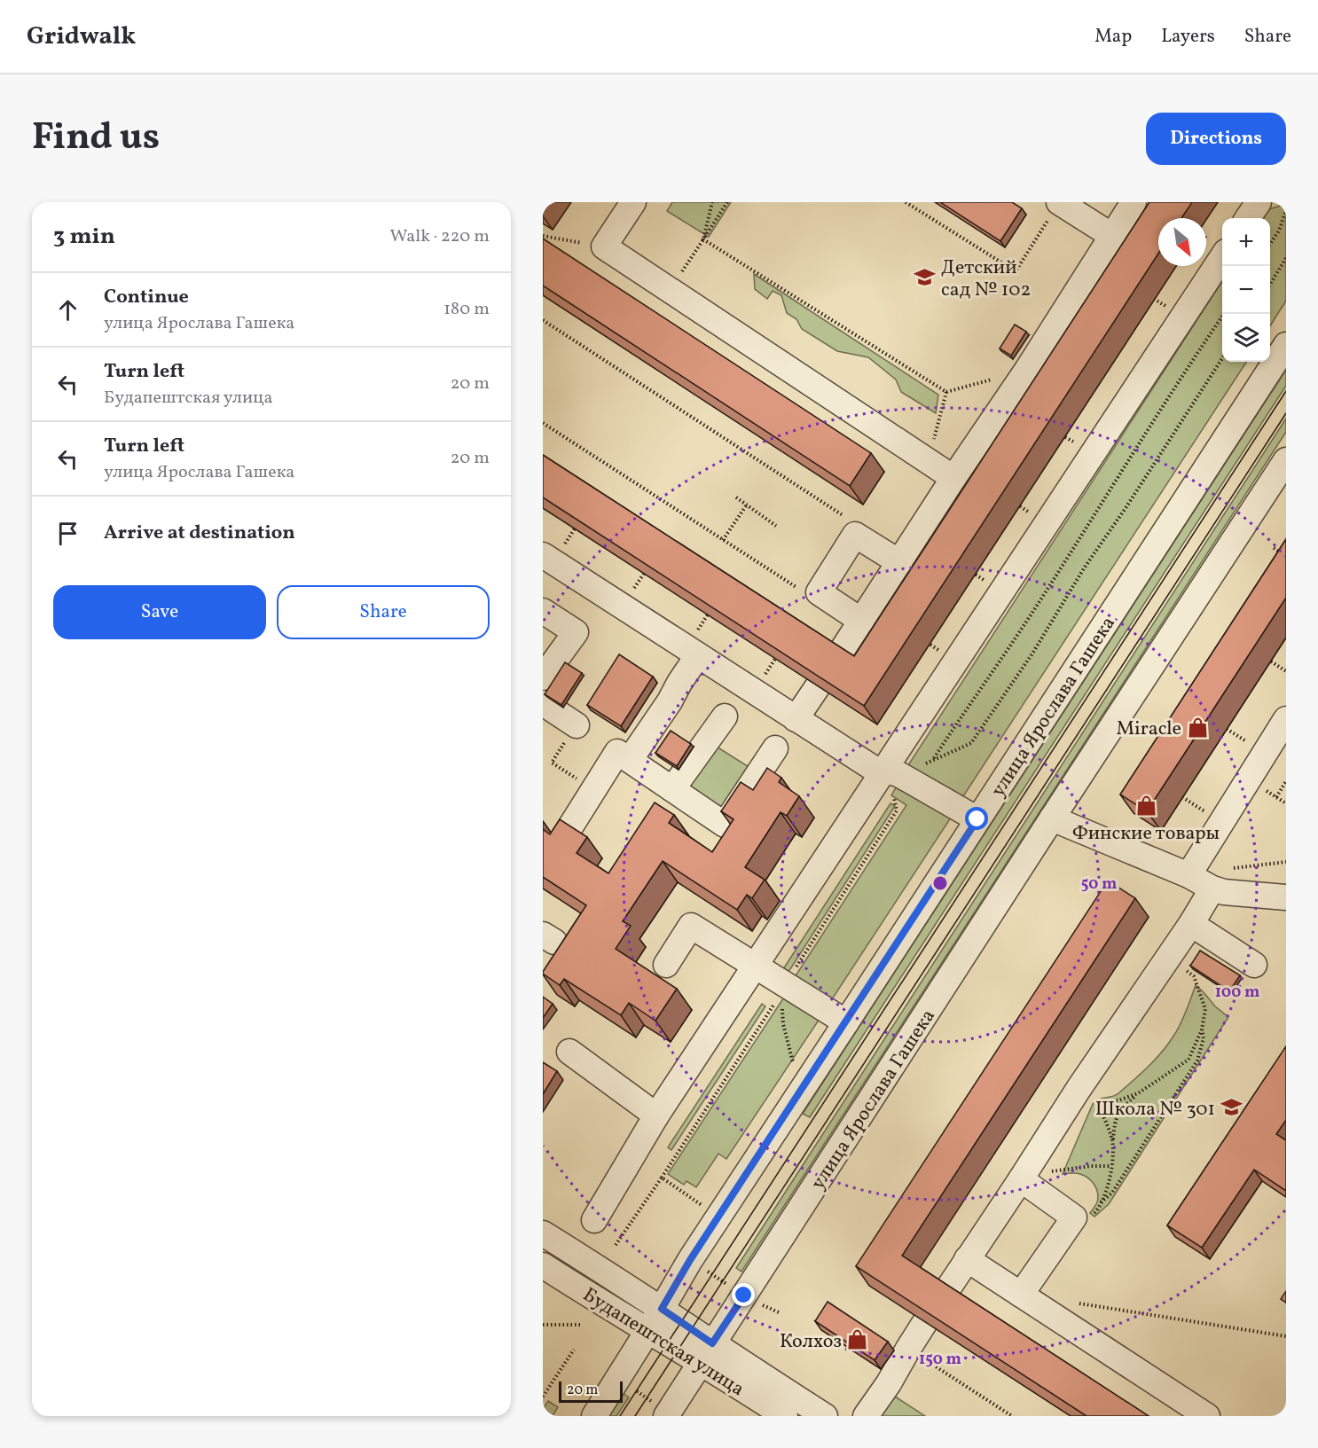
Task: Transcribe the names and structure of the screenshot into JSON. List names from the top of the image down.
{
  "streets": {
    "street": ["улица Ярослава Гашека", "Будапештская улица"]
  },
  "crossings": [
    ["улица Ярослава Гашека", "Будапештская улица"]
  ],
  "places": {
    "school or university": ["Детский сад № 102", "Школа № 301"],
    "shop": ["Miracle", "Финские товары", "Колхоз"]
  },
  "scale_bar": "20 m",
  "north": "bottom right",
  "page": {
    "header": "Gridwalk",
    "nav": ["Map", "Layers", "Share"],
    "title": "Find us",
    "buttons": [
      "Directions",
      ["Save", "Share"]
    ],
    "heading": ["3 min", "Walk · 220 m"],
    "map_buttons": ["+", "−"],
    "list": [
      ["Continue", "улица Ярослава Гашека", "180 m"],
      ["Turn left", "Будапештская улица", "20 m"],
      ["Turn left", "улица Ярослава Гашека", "20 m"],
      "Arrive at destination"
    ],
    "scale": "20 m"
  },
  "rings": ["50 m", "100 m", "150 m"]
}
